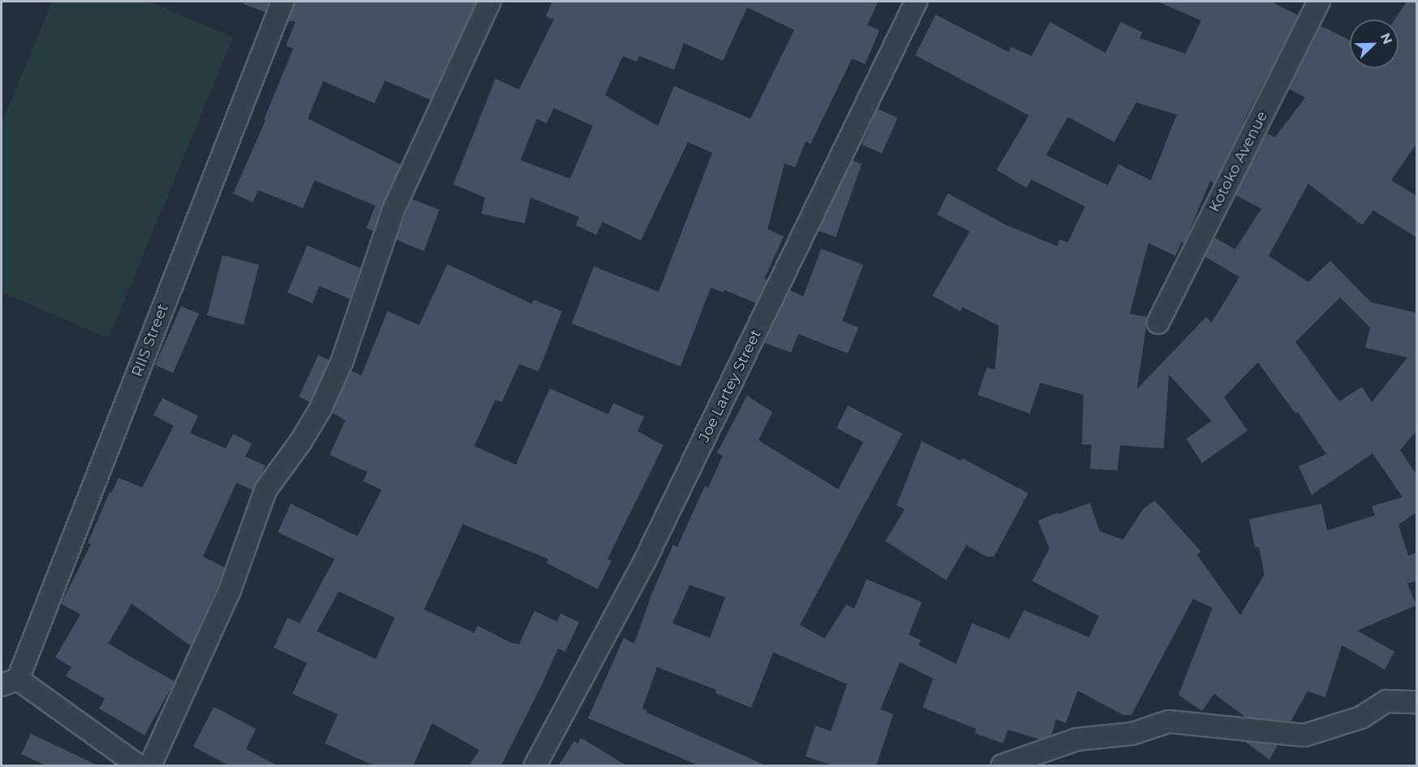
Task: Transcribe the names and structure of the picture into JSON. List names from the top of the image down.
{
  "streets": {
    "street": ["Kotoko Avenue", "RIIS Street", "Joe Lartey Street"]
  },
  "north": "top right"
}
